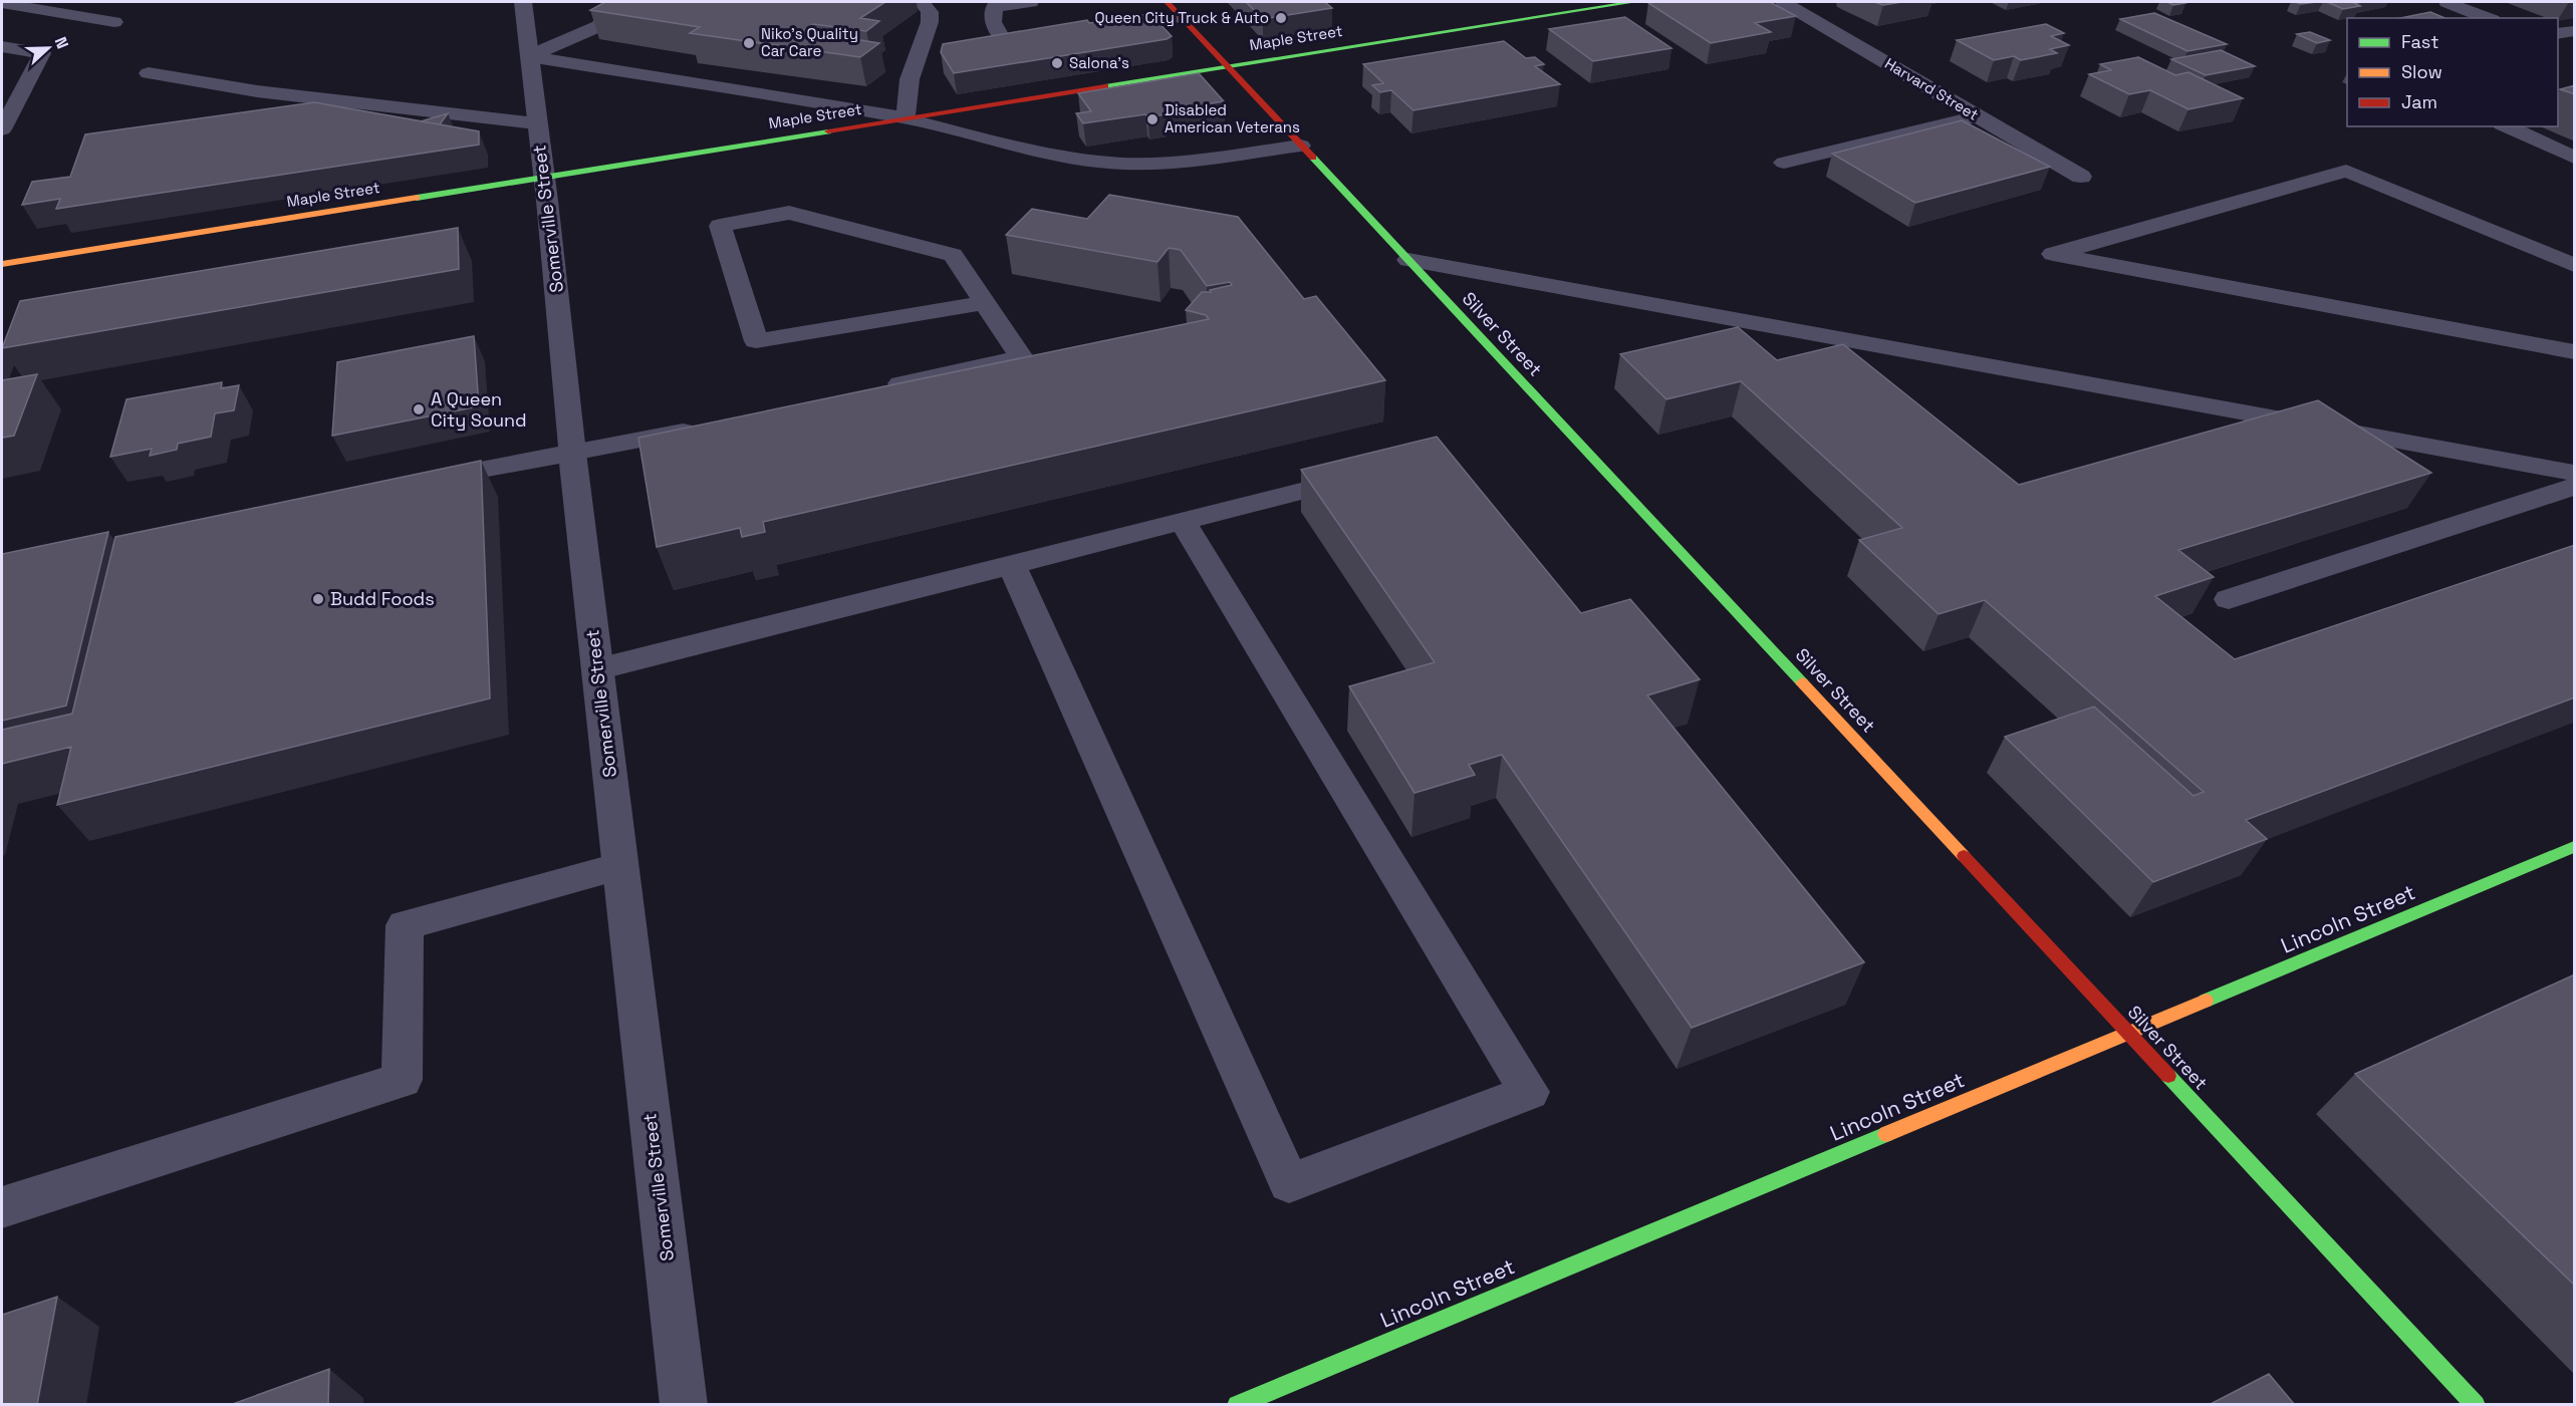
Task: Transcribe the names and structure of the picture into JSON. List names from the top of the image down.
{
  "streets": {
    "street": [
      "Maple Street",
      "Harvard Street",
      "Somerville Street",
      "Silver Street",
      "Lincoln Street"
    ]
  },
  "crossings": [
    ["Maple Street", "Somerville Street"],
    ["Maple Street", "Silver Street"],
    ["Silver Street", "Lincoln Street"]
  ],
  "places": [
    "Queen City Truck & Auto",
    "Niko's Quality Car Care",
    "Salona's",
    "Disabled American Veterans",
    "A Queen City Sound",
    "Budd Foods"
  ],
  "legend": ["Fast", "Slow", "Jam"],
  "north": "right"
}
